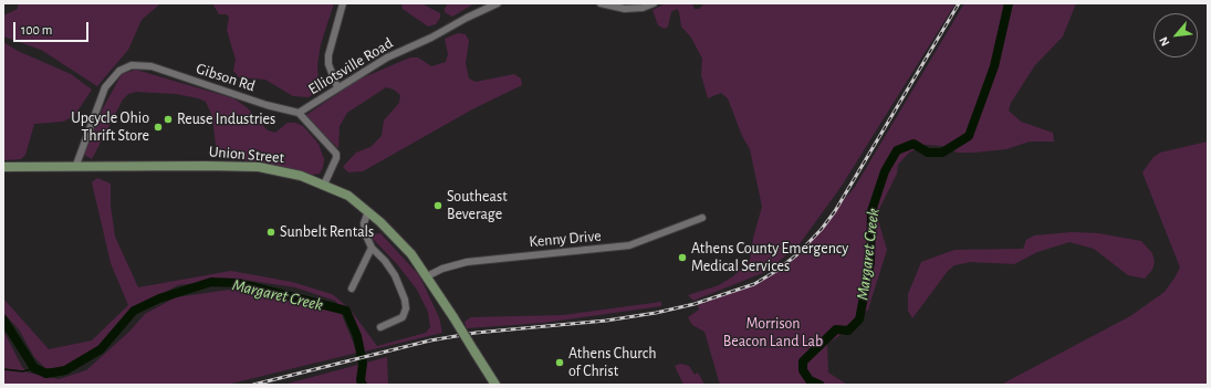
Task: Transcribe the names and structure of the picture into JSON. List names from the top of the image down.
{
  "streets": {
    "main road": ["Union Street"],
    "street": ["Elliotsville Road", "Gibson Rd", "Kenny Drive"]
  },
  "crossings": [
    ["Elliotsville Road", "Gibson Rd"],
    ["Elliotsville Road", "Union Street"],
    ["Gibson Rd", "Union Street"],
    ["Union Street", "Kenny Drive"]
  ],
  "water": ["Margaret Creek"],
  "parks": ["Morrison Beacon Land Lab"],
  "places": [
    "Reuse Industries",
    "Upcycle Ohio Thrift Store",
    "Southeast Beverage",
    "Sunbelt Rentals",
    "Athens County Emergency Medical Services",
    "Athens Church of Christ"
  ],
  "scale_bar": "100 m",
  "north": "bottom left"
}
